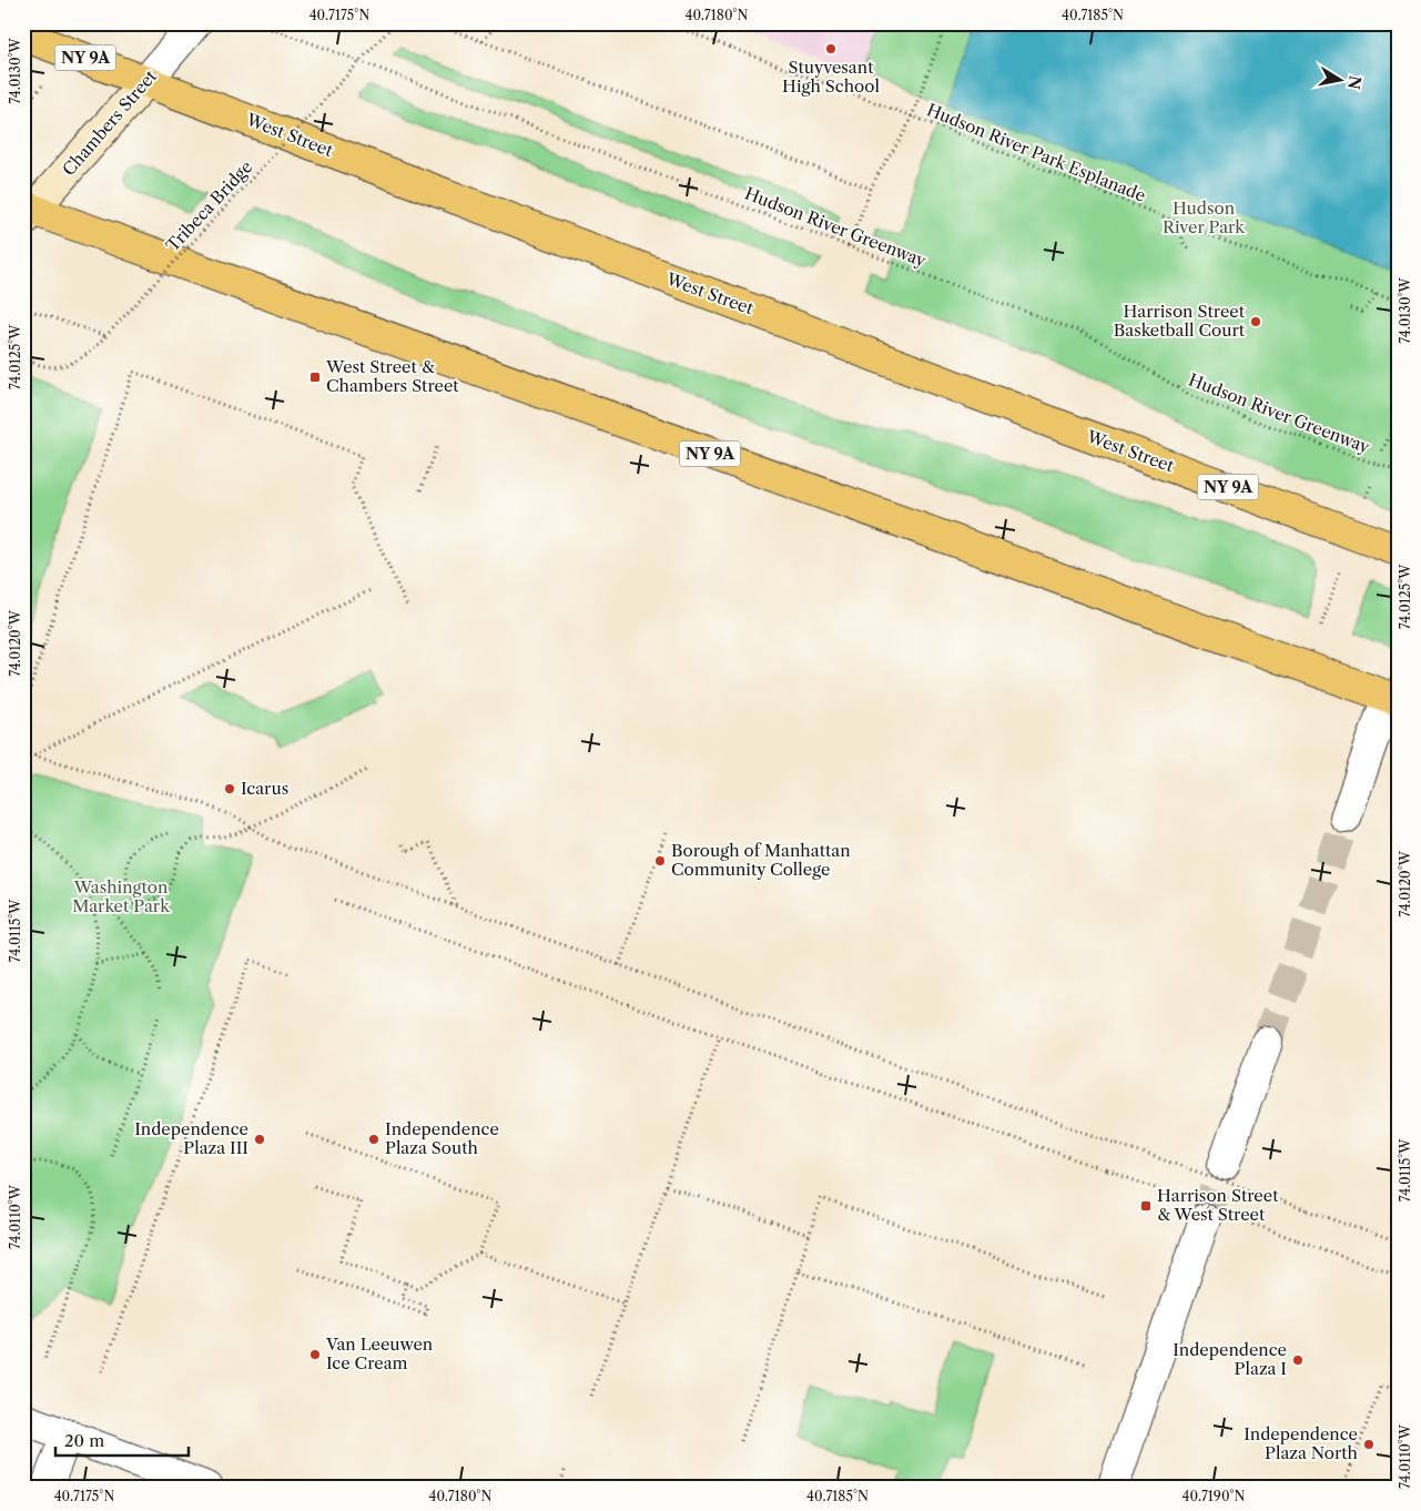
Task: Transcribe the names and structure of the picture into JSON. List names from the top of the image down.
{
  "streets": {
    "highway": ["NY 9A", "West Street"],
    "main road": ["Chambers Street"],
    "path": ["Hudson River Park Esplanade", "Tribeca Bridge", "Hudson River Greenway"]
  },
  "crossings": [
    ["NY 9A", "Chambers Street"],
    ["Chambers Street", "West Street"]
  ],
  "parks": ["Hudson River Park", "Washington Market Park"],
  "places": {
    "other": [
      "Stuyvesant High School",
      "Harrison Street Basketball Court",
      "Icarus",
      "Borough of Manhattan Community College",
      "Independence Plaza III",
      "Independence Plaza South",
      "Van Leeuwen Ice Cream",
      "Independence Plaza I",
      "Independence Plaza North"
    ],
    "transit": ["West Street & Chambers Street", "Harrison Street & West Street"]
  },
  "scale_bar": "20 m",
  "north": "right",
  "coordinates": [
    "40.7175°N",
    "40.7180°N",
    "40.7185°N",
    "74.0130°W",
    "74.0125°W",
    "74.0120°W",
    "74.0115°W",
    "74.0110°W",
    "40.7190°N"
  ]
}
